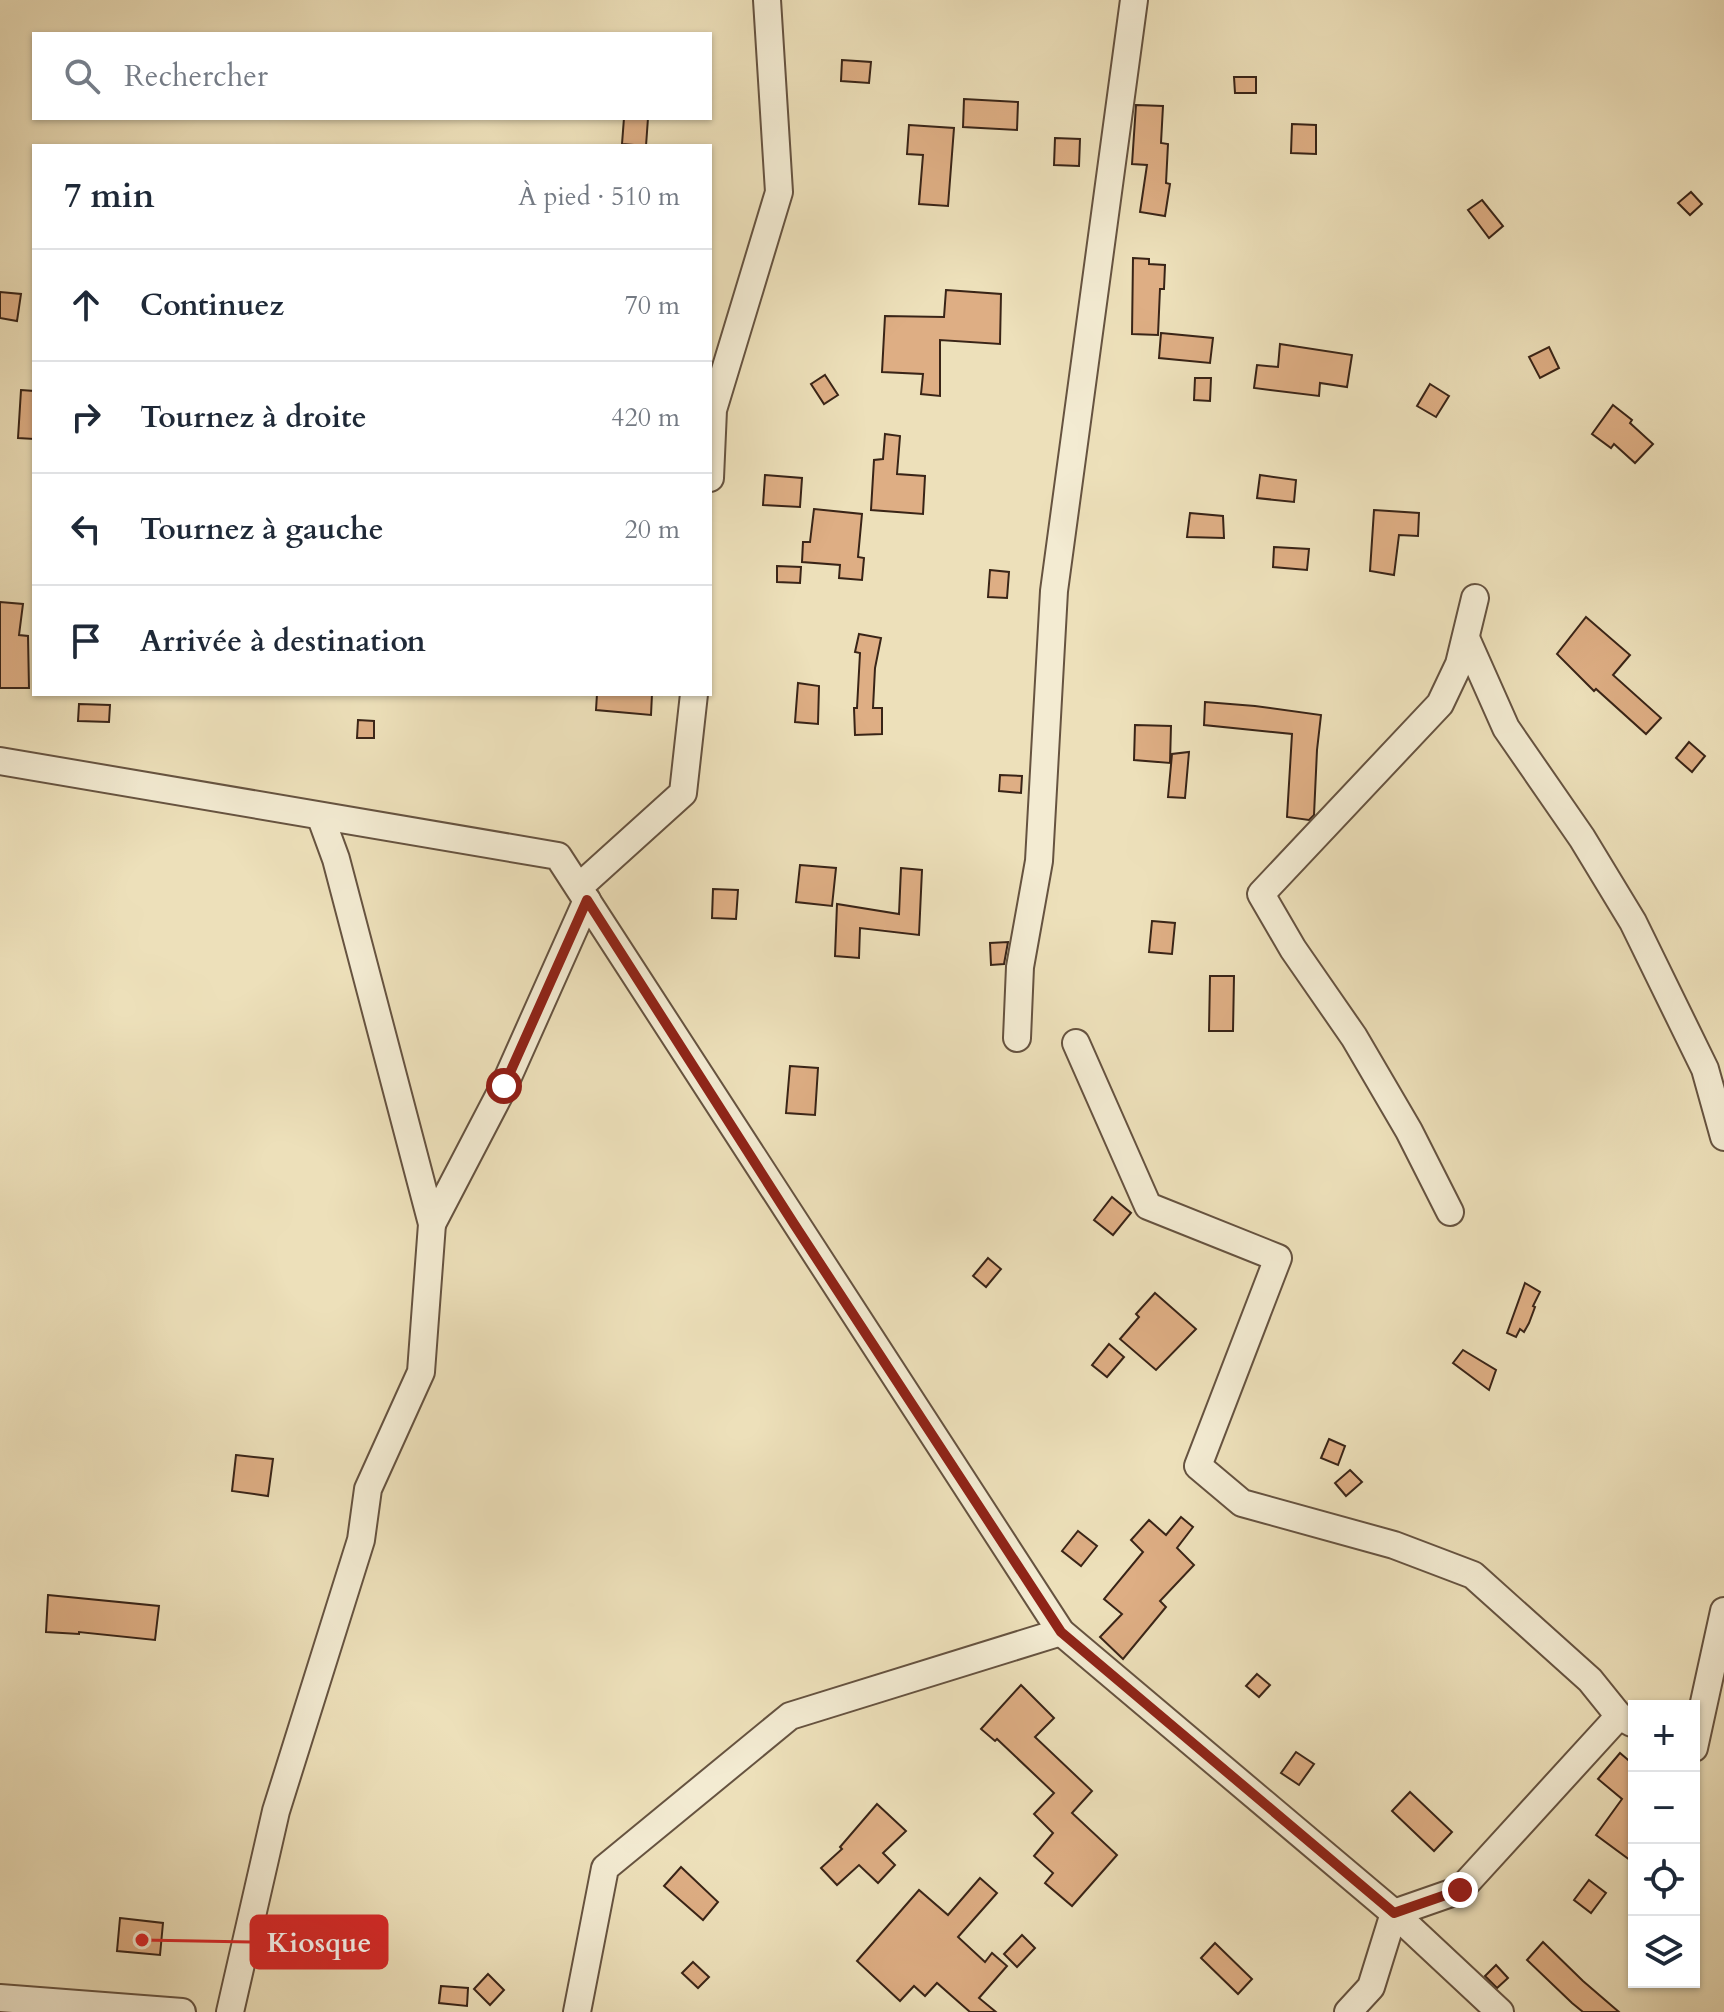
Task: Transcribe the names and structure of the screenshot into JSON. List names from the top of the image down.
{
  "places": ["Kiosque"],
  "page": {
    "search": "Rechercher",
    "heading": ["7 min", "À pied · 510 m"],
    "list": [
      ["Continuez", "70 m"],
      ["Tournez à droite", "420 m"],
      ["Tournez à gauche", "20 m"],
      "Arrivée à destination"
    ],
    "map_buttons": ["+", "−"]
  }
}
